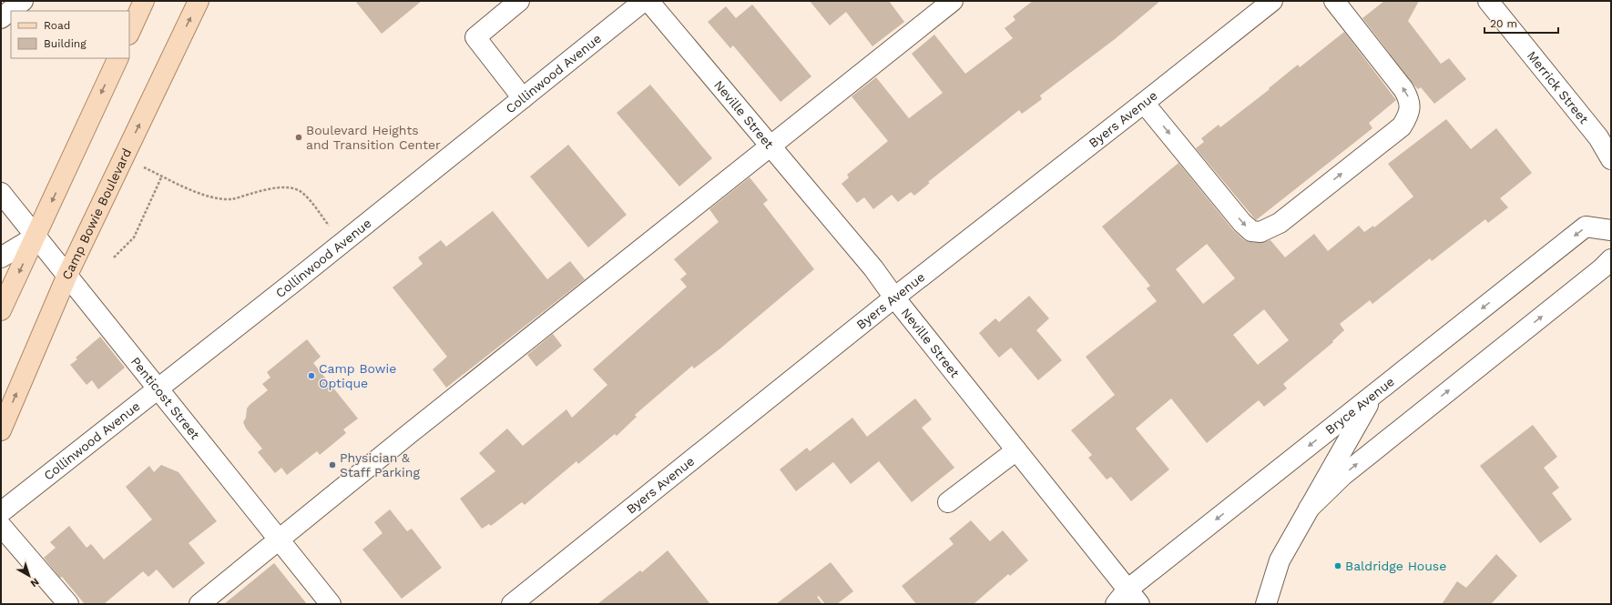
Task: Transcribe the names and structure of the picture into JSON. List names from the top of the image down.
{
  "streets": {
    "main road": ["Camp Bowie Boulevard"],
    "street": [
      "Collinwood Avenue",
      "Merrick Street",
      "Neville Street",
      "Byers Avenue",
      "Penticost Street",
      "Bryce Avenue"
    ]
  },
  "crossings": [
    ["Collinwood Avenue", "Penticost Street"],
    ["Neville Street", "Byers Avenue"],
    ["Neville Street", "Bryce Avenue"],
    ["Camp Bowie Boulevard", "Penticost Street"]
  ],
  "places": [
    "Boulevard Heights and Transition Center",
    "Camp Bowie Optique",
    "Physician & Staff Parking",
    "Baldridge House"
  ],
  "legend": ["Road", "Building"],
  "scale_bar": "20 m",
  "north": "bottom right"
}
